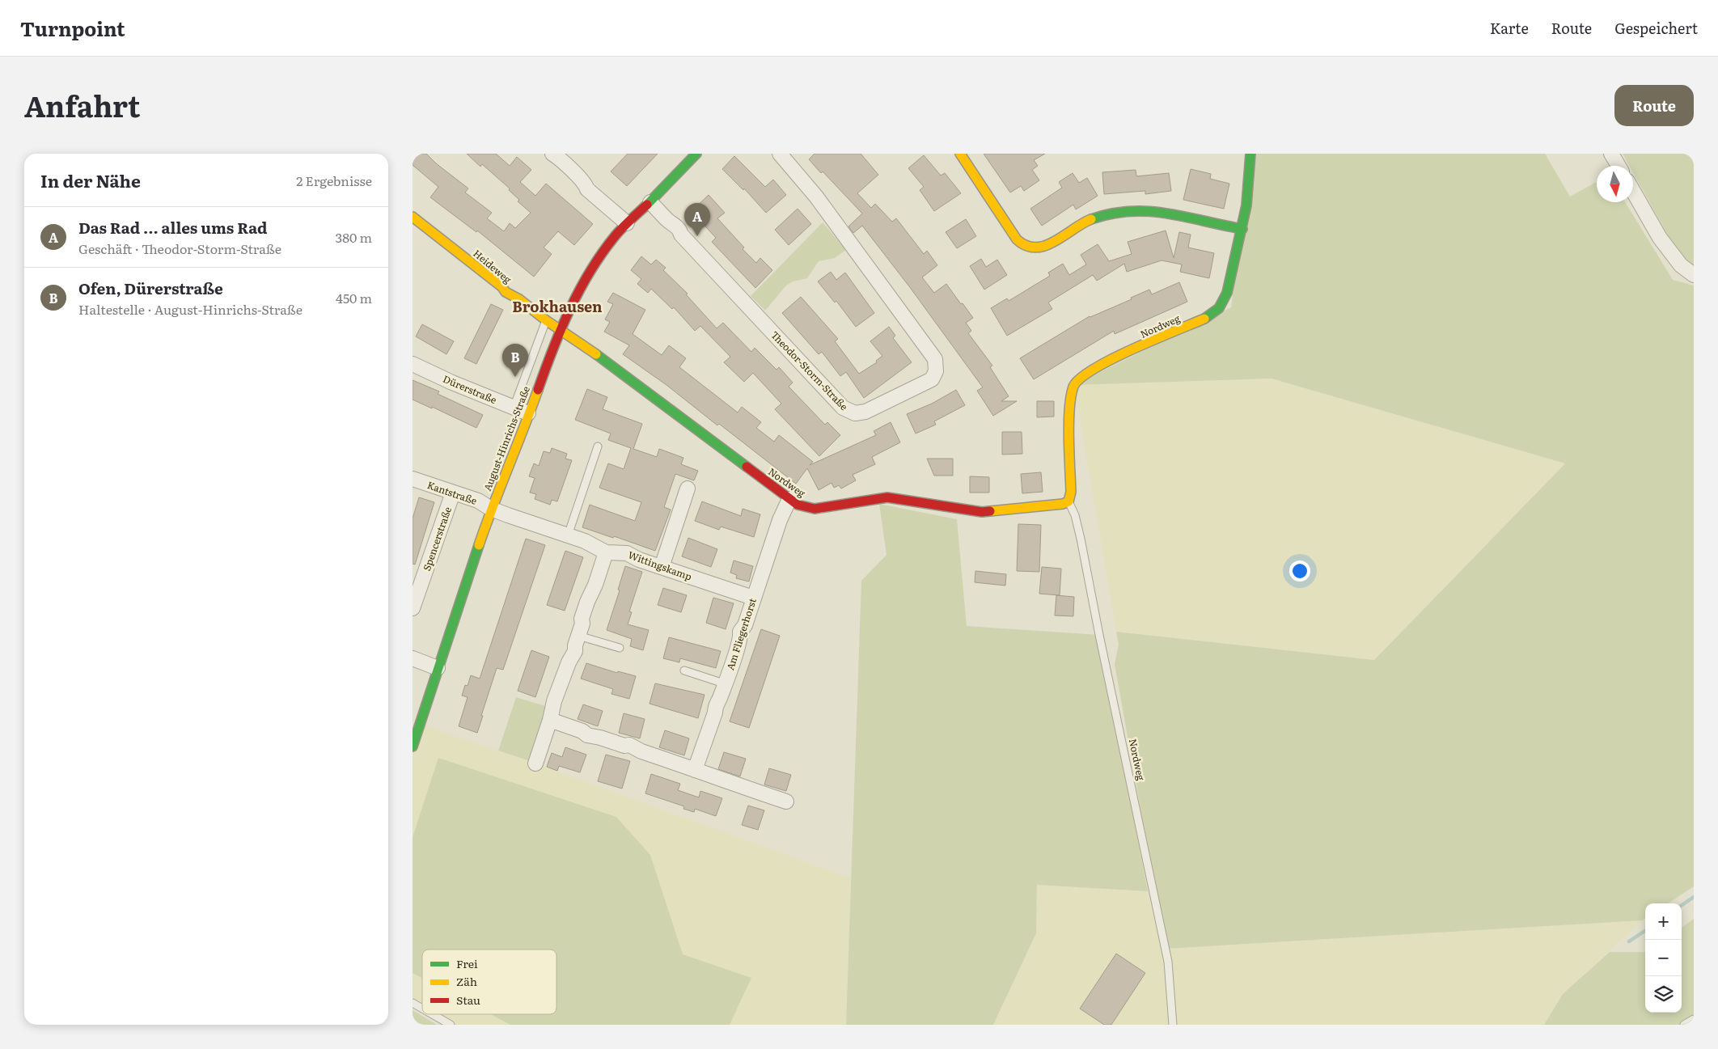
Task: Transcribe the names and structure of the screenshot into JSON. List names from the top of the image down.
{
  "streets": {
    "street": [
      "Heideweg",
      "Nordweg",
      "Theodor-Storm-Straße",
      "Dürerstraße",
      "August-Hinrichs-Straße",
      "Kantstraße",
      "Spencerstraße",
      "Wittingskamp",
      "Am Fliegerhorst"
    ]
  },
  "crossings": [
    ["Heideweg", "Nordweg"],
    ["Heideweg", "August-Hinrichs-Straße"],
    ["Nordweg", "August-Hinrichs-Straße"],
    ["Nordweg", "Am Fliegerhorst"],
    ["Theodor-Storm-Straße", "August-Hinrichs-Straße"],
    ["Dürerstraße", "August-Hinrichs-Straße"],
    ["August-Hinrichs-Straße", "Kantstraße"],
    ["August-Hinrichs-Straße", "Wittingskamp"],
    ["Kantstraße", "Spencerstraße"],
    ["Kantstraße", "Wittingskamp"],
    ["Wittingskamp", "Am Fliegerhorst"]
  ],
  "districts": ["Brokhausen"],
  "legend": ["Frei", "Zäh", "Stau"],
  "north": "bottom",
  "page": {
    "header": "Turnpoint",
    "nav": ["Karte", "Route", "Gespeichert"],
    "title": "Anfahrt",
    "buttons": "Route",
    "heading": ["In der Nähe", "2 Ergebnisse"],
    "pins": ["A", "B"],
    "list": [
      {
        "mark": "A",
        "name": "Das Rad ... alles ums Rad",
        "note": "Geschäft · Theodor-Storm-Straße",
        "value": "380 m"
      },
      {
        "mark": "B",
        "name": "Ofen, Dürerstraße",
        "note": "Haltestelle · August-Hinrichs-Straße",
        "value": "450 m"
      }
    ],
    "map_buttons": ["+", "−"]
  }
}
